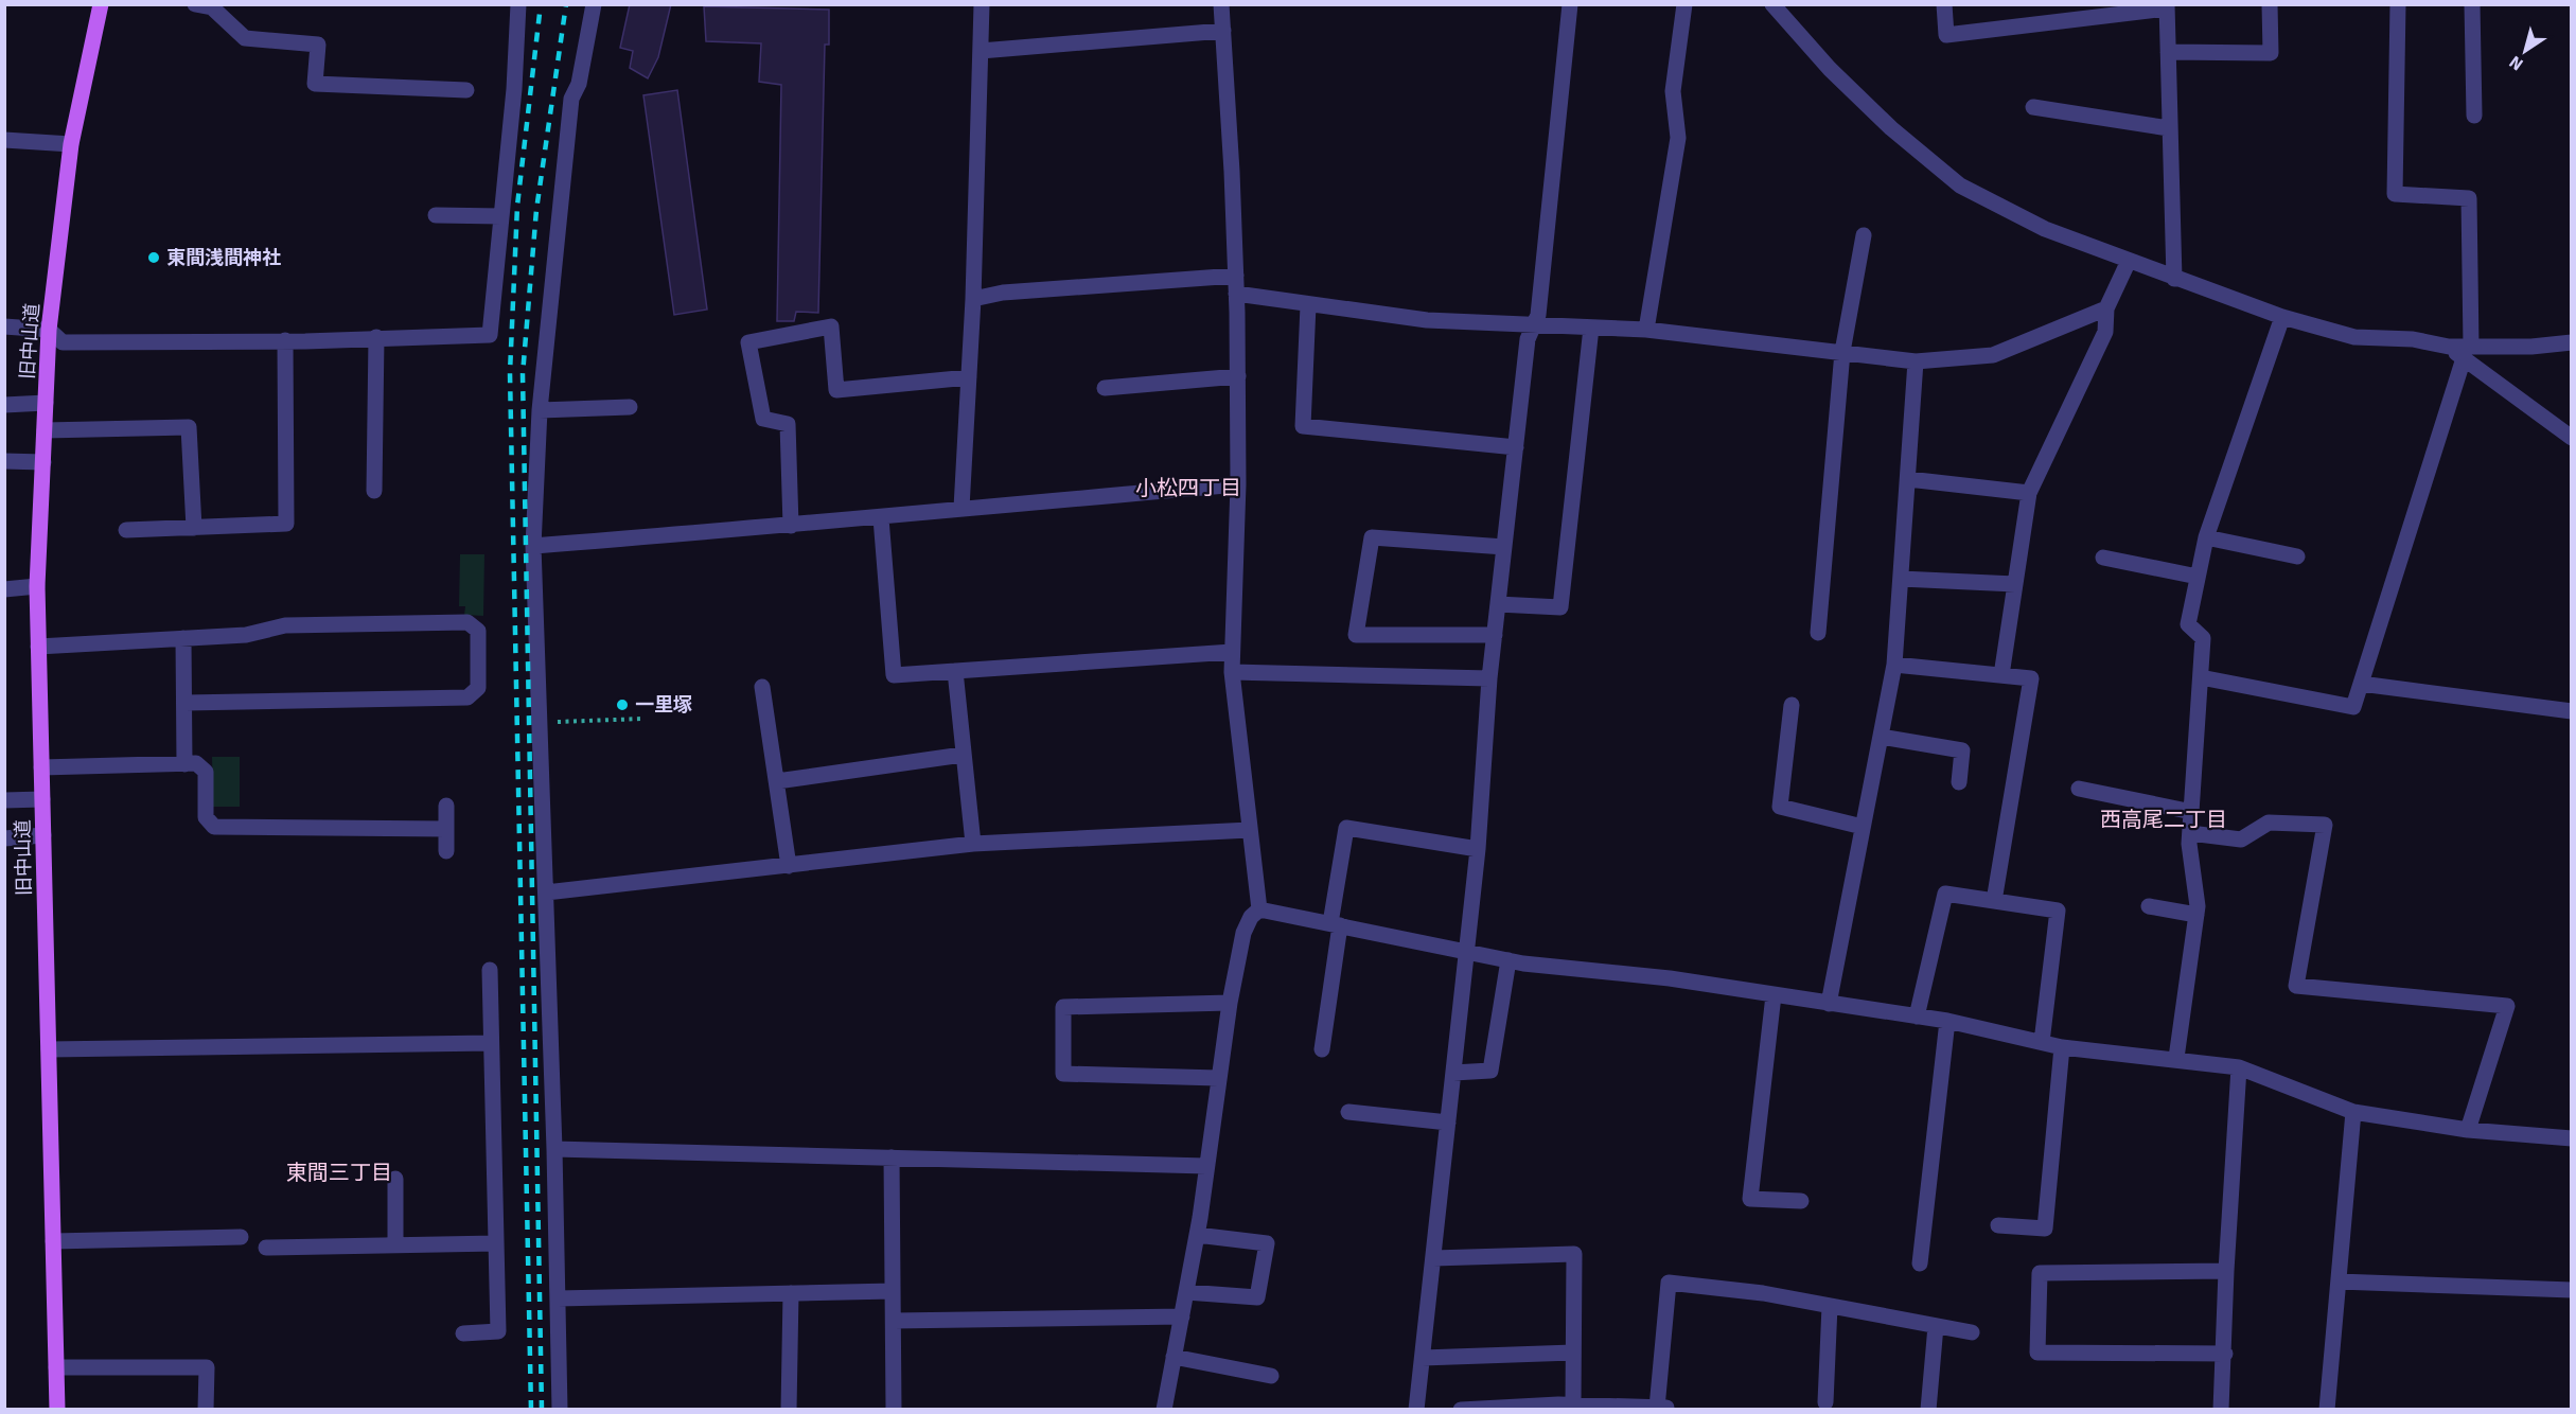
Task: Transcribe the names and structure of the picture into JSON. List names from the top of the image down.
{
  "streets": {
    "main road": ["旧中山道"]
  },
  "districts": ["小松四丁目", "西高尾二丁目", "東間三丁目"],
  "places": ["東間浅間神社", "一里塚"],
  "north": "bottom left"
}
